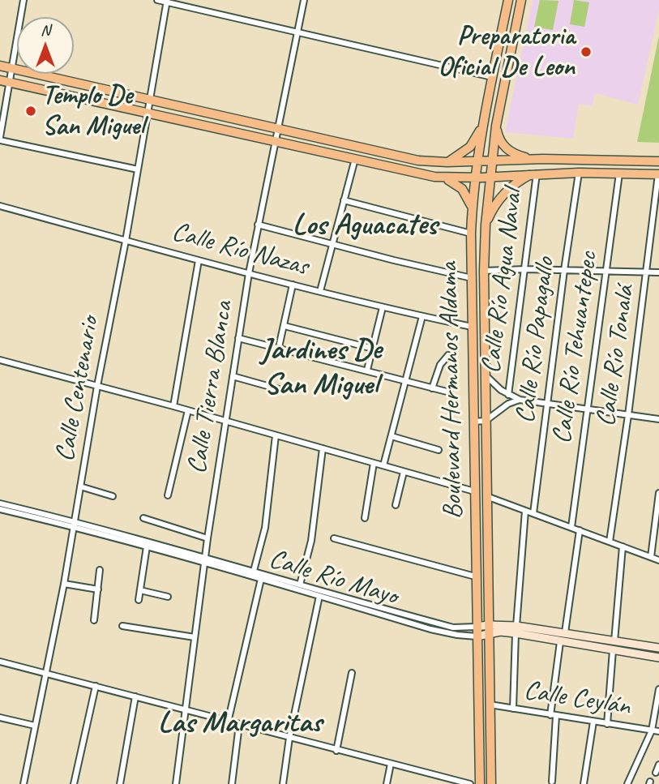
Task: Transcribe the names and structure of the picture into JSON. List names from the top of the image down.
{
  "streets": {
    "main road": ["Boulevard Hermanos Aldama"],
    "street": [
      "Calle Río Nazas",
      "Calle Río Agua Naval",
      "Calle Río Papagallo",
      "Calle Río Tehuantepec",
      "Calle Río Tonalá",
      "Calle Tierra Blanca",
      "Calle Centenario",
      "Calle Río Mayo",
      "Calle Ceylán"
    ]
  },
  "crossings": [
    ["Calle Río Nazas", "Calle Tierra Blanca"],
    ["Calle Río Nazas", "Calle Centenario"],
    ["Calle Río Nazas", "Boulevard Hermanos Aldama"],
    ["Calle Tierra Blanca", "Calle Río Mayo"],
    ["Calle Centenario", "Calle Río Mayo"],
    ["Boulevard Hermanos Aldama", "Calle Río Mayo"],
    ["Boulevard Hermanos Aldama", "Calle Ceylán"]
  ],
  "districts": ["Los Aguacates", "Jardines De San Miguel", "Las Margaritas"],
  "places": ["Preparatoria Oficial De Leon", "Templo De San Miguel"],
  "north": "top"
}
